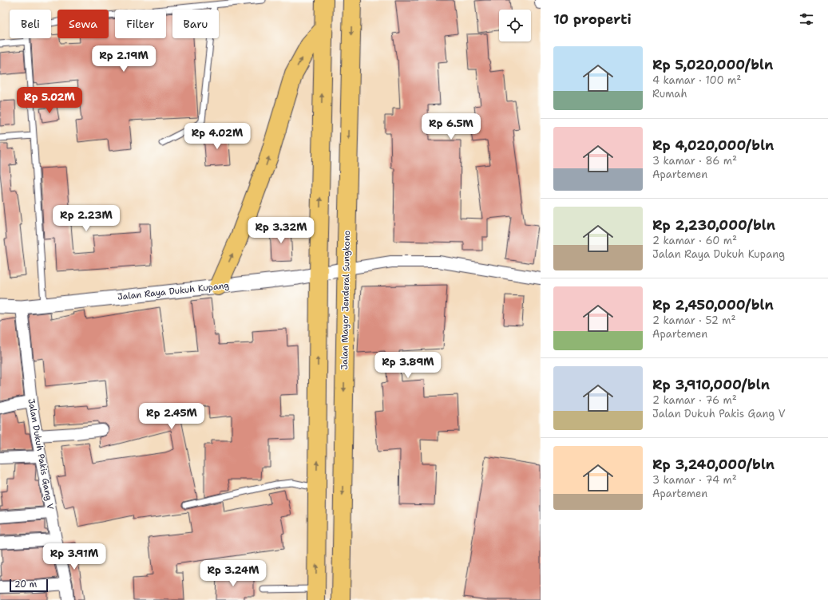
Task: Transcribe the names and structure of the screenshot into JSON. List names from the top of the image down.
{
  "streets": {
    "main road": ["Jalan Mayor Jenderal Sungkono"],
    "street": ["Jalan Raya Dukuh Kupang", "Jalan Dukuh Pakis Gang V"]
  },
  "crossings": [
    ["Jalan Raya Dukuh Kupang", "Jalan Mayor Jenderal Sungkono"],
    ["Jalan Raya Dukuh Kupang", "Jalan Dukuh Pakis Gang V"]
  ],
  "scale_bar": "20 m",
  "page": {
    "heading": "10 properti",
    "chip": [
      "Beli",
      "Sewa",
      "Filter",
      "Baru"
    ],
    "list": [
      {
        "name": "Rp 5,020,000/bln",
        "note": "4 kamar · 100 m² · Rumah"
      },
      {
        "name": "Rp 4,020,000/bln",
        "note": "3 kamar · 86 m² · Apartemen"
      },
      {
        "name": "Rp 2,230,000/bln",
        "note": "2 kamar · 60 m² · Jalan Raya Dukuh Kupang"
      },
      {
        "name": "Rp 2,450,000/bln",
        "note": "2 kamar · 52 m² · Apartemen"
      },
      {
        "name": "Rp 3,910,000/bln",
        "note": "2 kamar · 76 m² · Jalan Dukuh Pakis Gang V"
      },
      {
        "name": "Rp 3,240,000/bln",
        "note": "3 kamar · 74 m² · Apartemen"
      }
    ],
    "price": [
      "Rp 2.19M",
      "Rp 5.02M",
      "Rp 6.5M",
      "Rp 4.02M",
      "Rp 2.23M",
      "Rp 3.32M",
      "Rp 3.89M",
      "Rp 2.45M",
      "Rp 3.91M",
      "Rp 3.24M"
    ],
    "scale": "20 m"
  }
}
